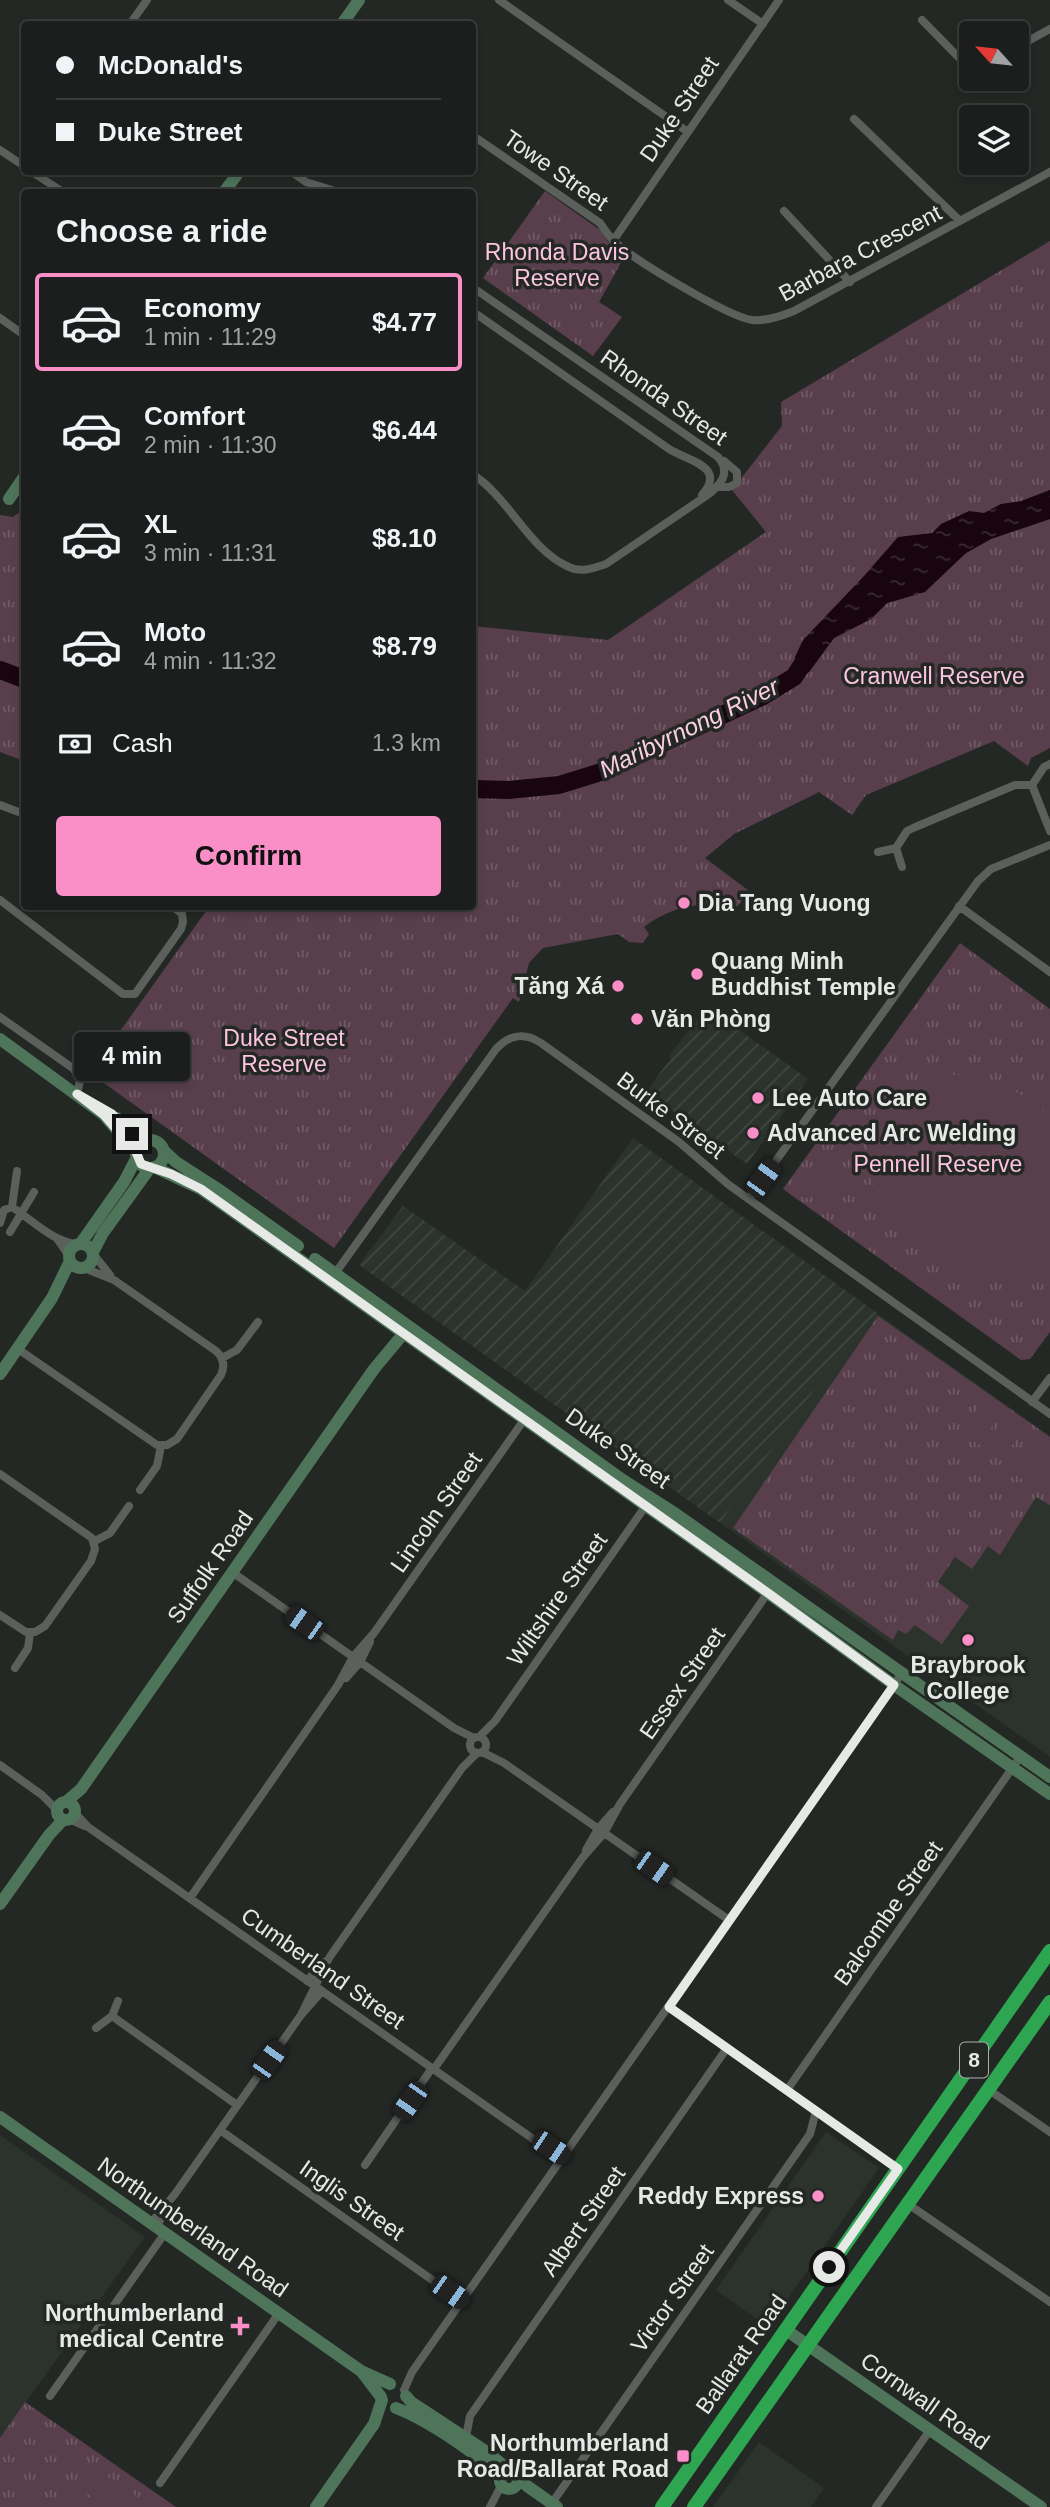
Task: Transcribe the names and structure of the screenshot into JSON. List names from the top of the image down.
{
  "streets": {
    "highway": ["8", "Ballarat Road"],
    "street": [
      "Duke Street",
      "Towe Street",
      "Barbara Crescent",
      "Rhonda Street",
      "Burke Street",
      "Lincoln Street",
      "Suffolk Road",
      "Wiltshire Street",
      "Essex Street",
      "Balcombe Street",
      "Cumberland Street",
      "Inglis Street",
      "Albert Street",
      "Northumberland Road",
      "Victor Street",
      "Cornwall Road"
    ]
  },
  "crossings": [
    ["Duke Street", "Towe Street"],
    ["Duke Street", "Barbara Crescent"],
    ["Duke Street", "Burke Street"],
    ["Duke Street", "Lincoln Street"],
    ["Duke Street", "Suffolk Road"],
    ["Duke Street", "Wiltshire Street"],
    ["Duke Street", "Essex Street"],
    ["Duke Street", "Balcombe Street"],
    ["Towe Street", "Barbara Crescent"],
    ["Lincoln Street", "Cumberland Street"],
    ["Suffolk Road", "Cumberland Street"],
    ["Wiltshire Street", "Cumberland Street"],
    ["Wiltshire Street", "Inglis Street"],
    ["Wiltshire Street", "Northumberland Road"],
    ["Essex Street", "Cumberland Street"],
    ["8", "Cornwall Road"],
    ["Albert Street", "Northumberland Road"],
    ["Northumberland Road", "Victor Street"],
    ["Ballarat Road", "Cornwall Road"]
  ],
  "water": ["Maribyrnong River"],
  "parks": [
    "Rhonda Davis Reserve",
    "Cranwell Reserve",
    "Duke Street Reserve",
    "Pennell Reserve"
  ],
  "places": {
    "other": [
      "Dia Tang Vuong",
      "Quang Minh Buddhist Temple",
      "Tăng Xá",
      "Văn Phòng",
      "Lee Auto Care",
      "Advanced Arc Welding",
      "Braybrook College",
      "Reddy Express"
    ],
    "health": ["Northumberland medical Centre"],
    "transit": ["Northumberland Road/Ballarat Road"]
  },
  "north": "top left",
  "page": {
    "banner": ["McDonald's", "Duke Street"],
    "heading": "Choose a ride",
    "list": [
      {
        "name": "Economy",
        "note": "1 min · 11:29",
        "value": "$4.77"
      },
      {
        "name": "Comfort",
        "note": "2 min · 11:30",
        "value": "$6.44"
      },
      {
        "name": "XL",
        "note": "3 min · 11:31",
        "value": "$8.10"
      },
      {
        "name": "Moto",
        "note": "4 min · 11:32",
        "value": "$8.79"
      }
    ],
    "pay": ["Cash", "1.3 km"],
    "buttons": "Confirm",
    "bubble": "4 min"
  }
}
